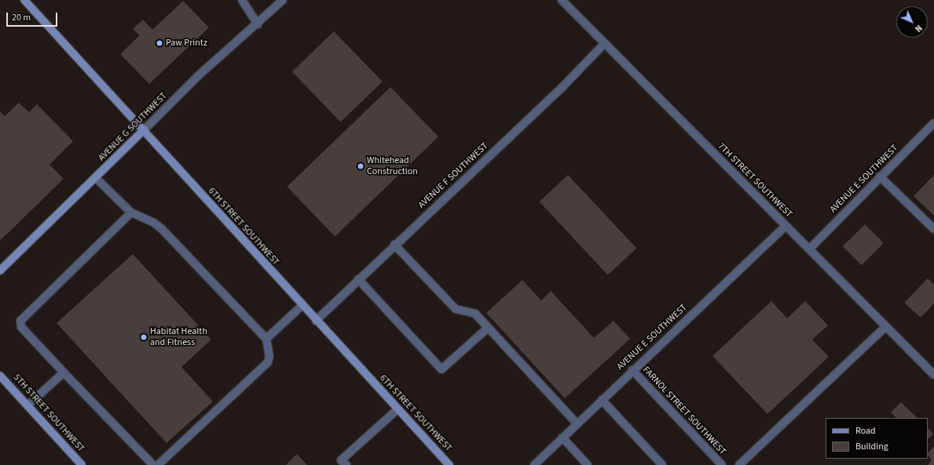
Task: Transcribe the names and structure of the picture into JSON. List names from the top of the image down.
{
  "streets": {
    "street": [
      "AVENUE G SOUTHWEST",
      "AVENUE F SOUTHWEST",
      "AVENUE E SOUTHWEST",
      "7TH STREET SOUTHWEST",
      "6TH STREET SOUTHWEST",
      "FARNOL STREET SOUTHWEST",
      "5TH STREET SOUTHWEST"
    ]
  },
  "crossings": [
    ["AVENUE G SOUTHWEST", "6TH STREET SOUTHWEST"],
    ["AVENUE F SOUTHWEST", "7TH STREET SOUTHWEST"],
    ["AVENUE F SOUTHWEST", "6TH STREET SOUTHWEST"],
    ["AVENUE E SOUTHWEST", "7TH STREET SOUTHWEST"],
    ["AVENUE E SOUTHWEST", "FARNOL STREET SOUTHWEST"]
  ],
  "places": ["Paw Printz", "Whitehead Construction", "Habitat Health and Fitness"],
  "legend": ["Road", "Building"],
  "scale_bar": "20 m",
  "north": "bottom right"
}
